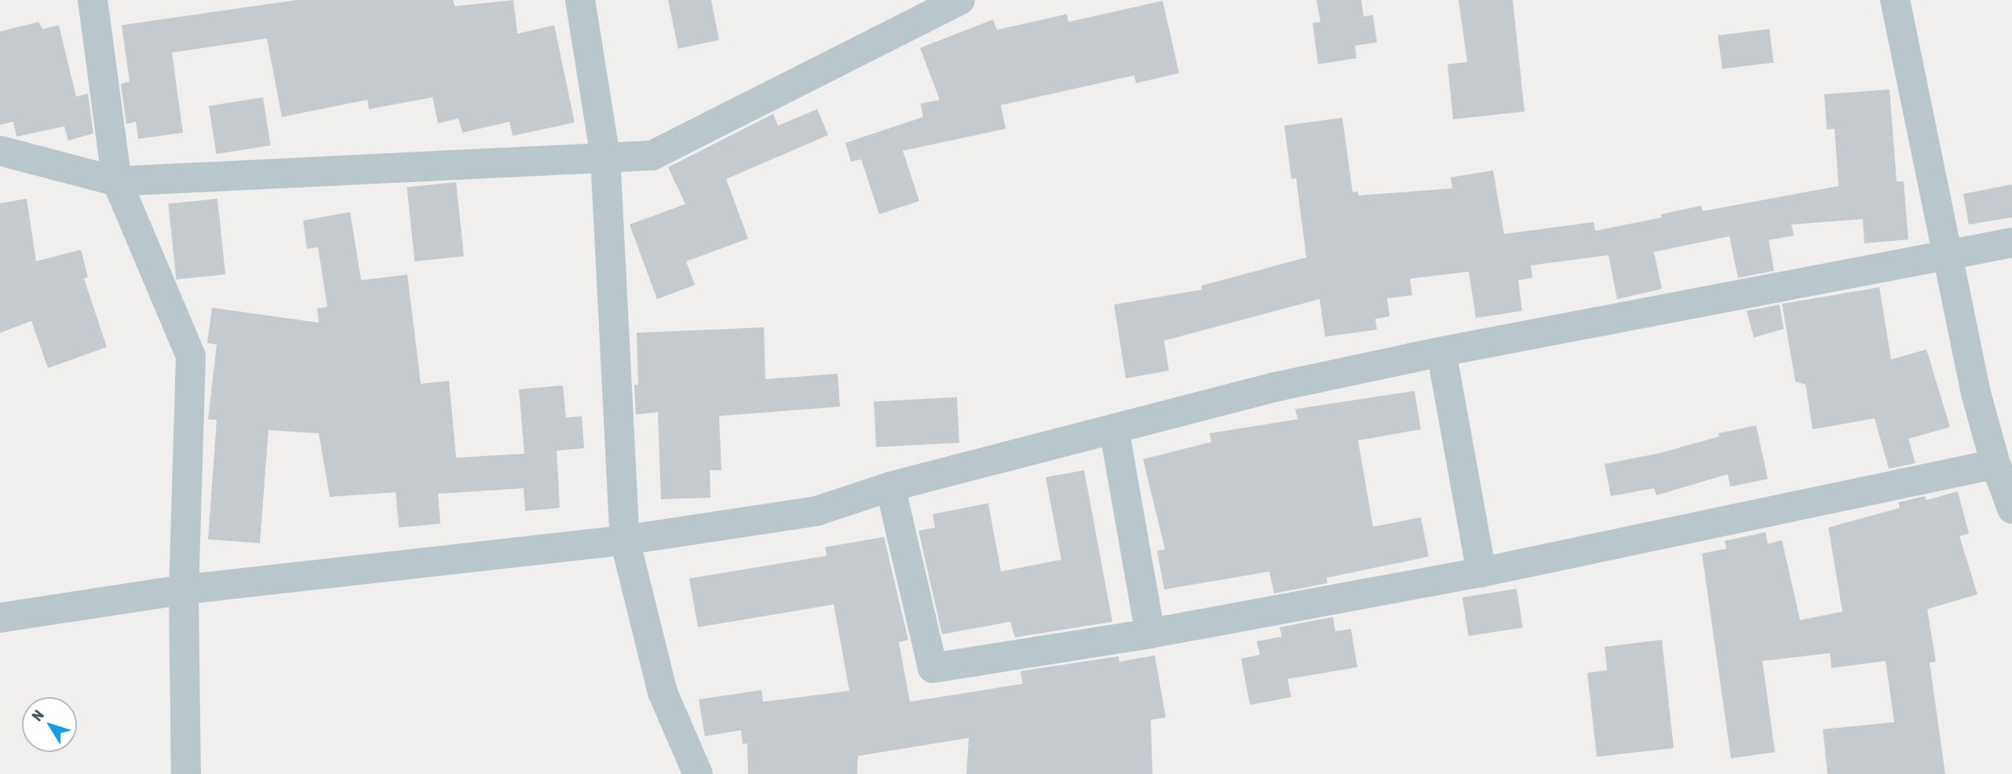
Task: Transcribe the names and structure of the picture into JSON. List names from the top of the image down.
{
  "north": "top left"
}
